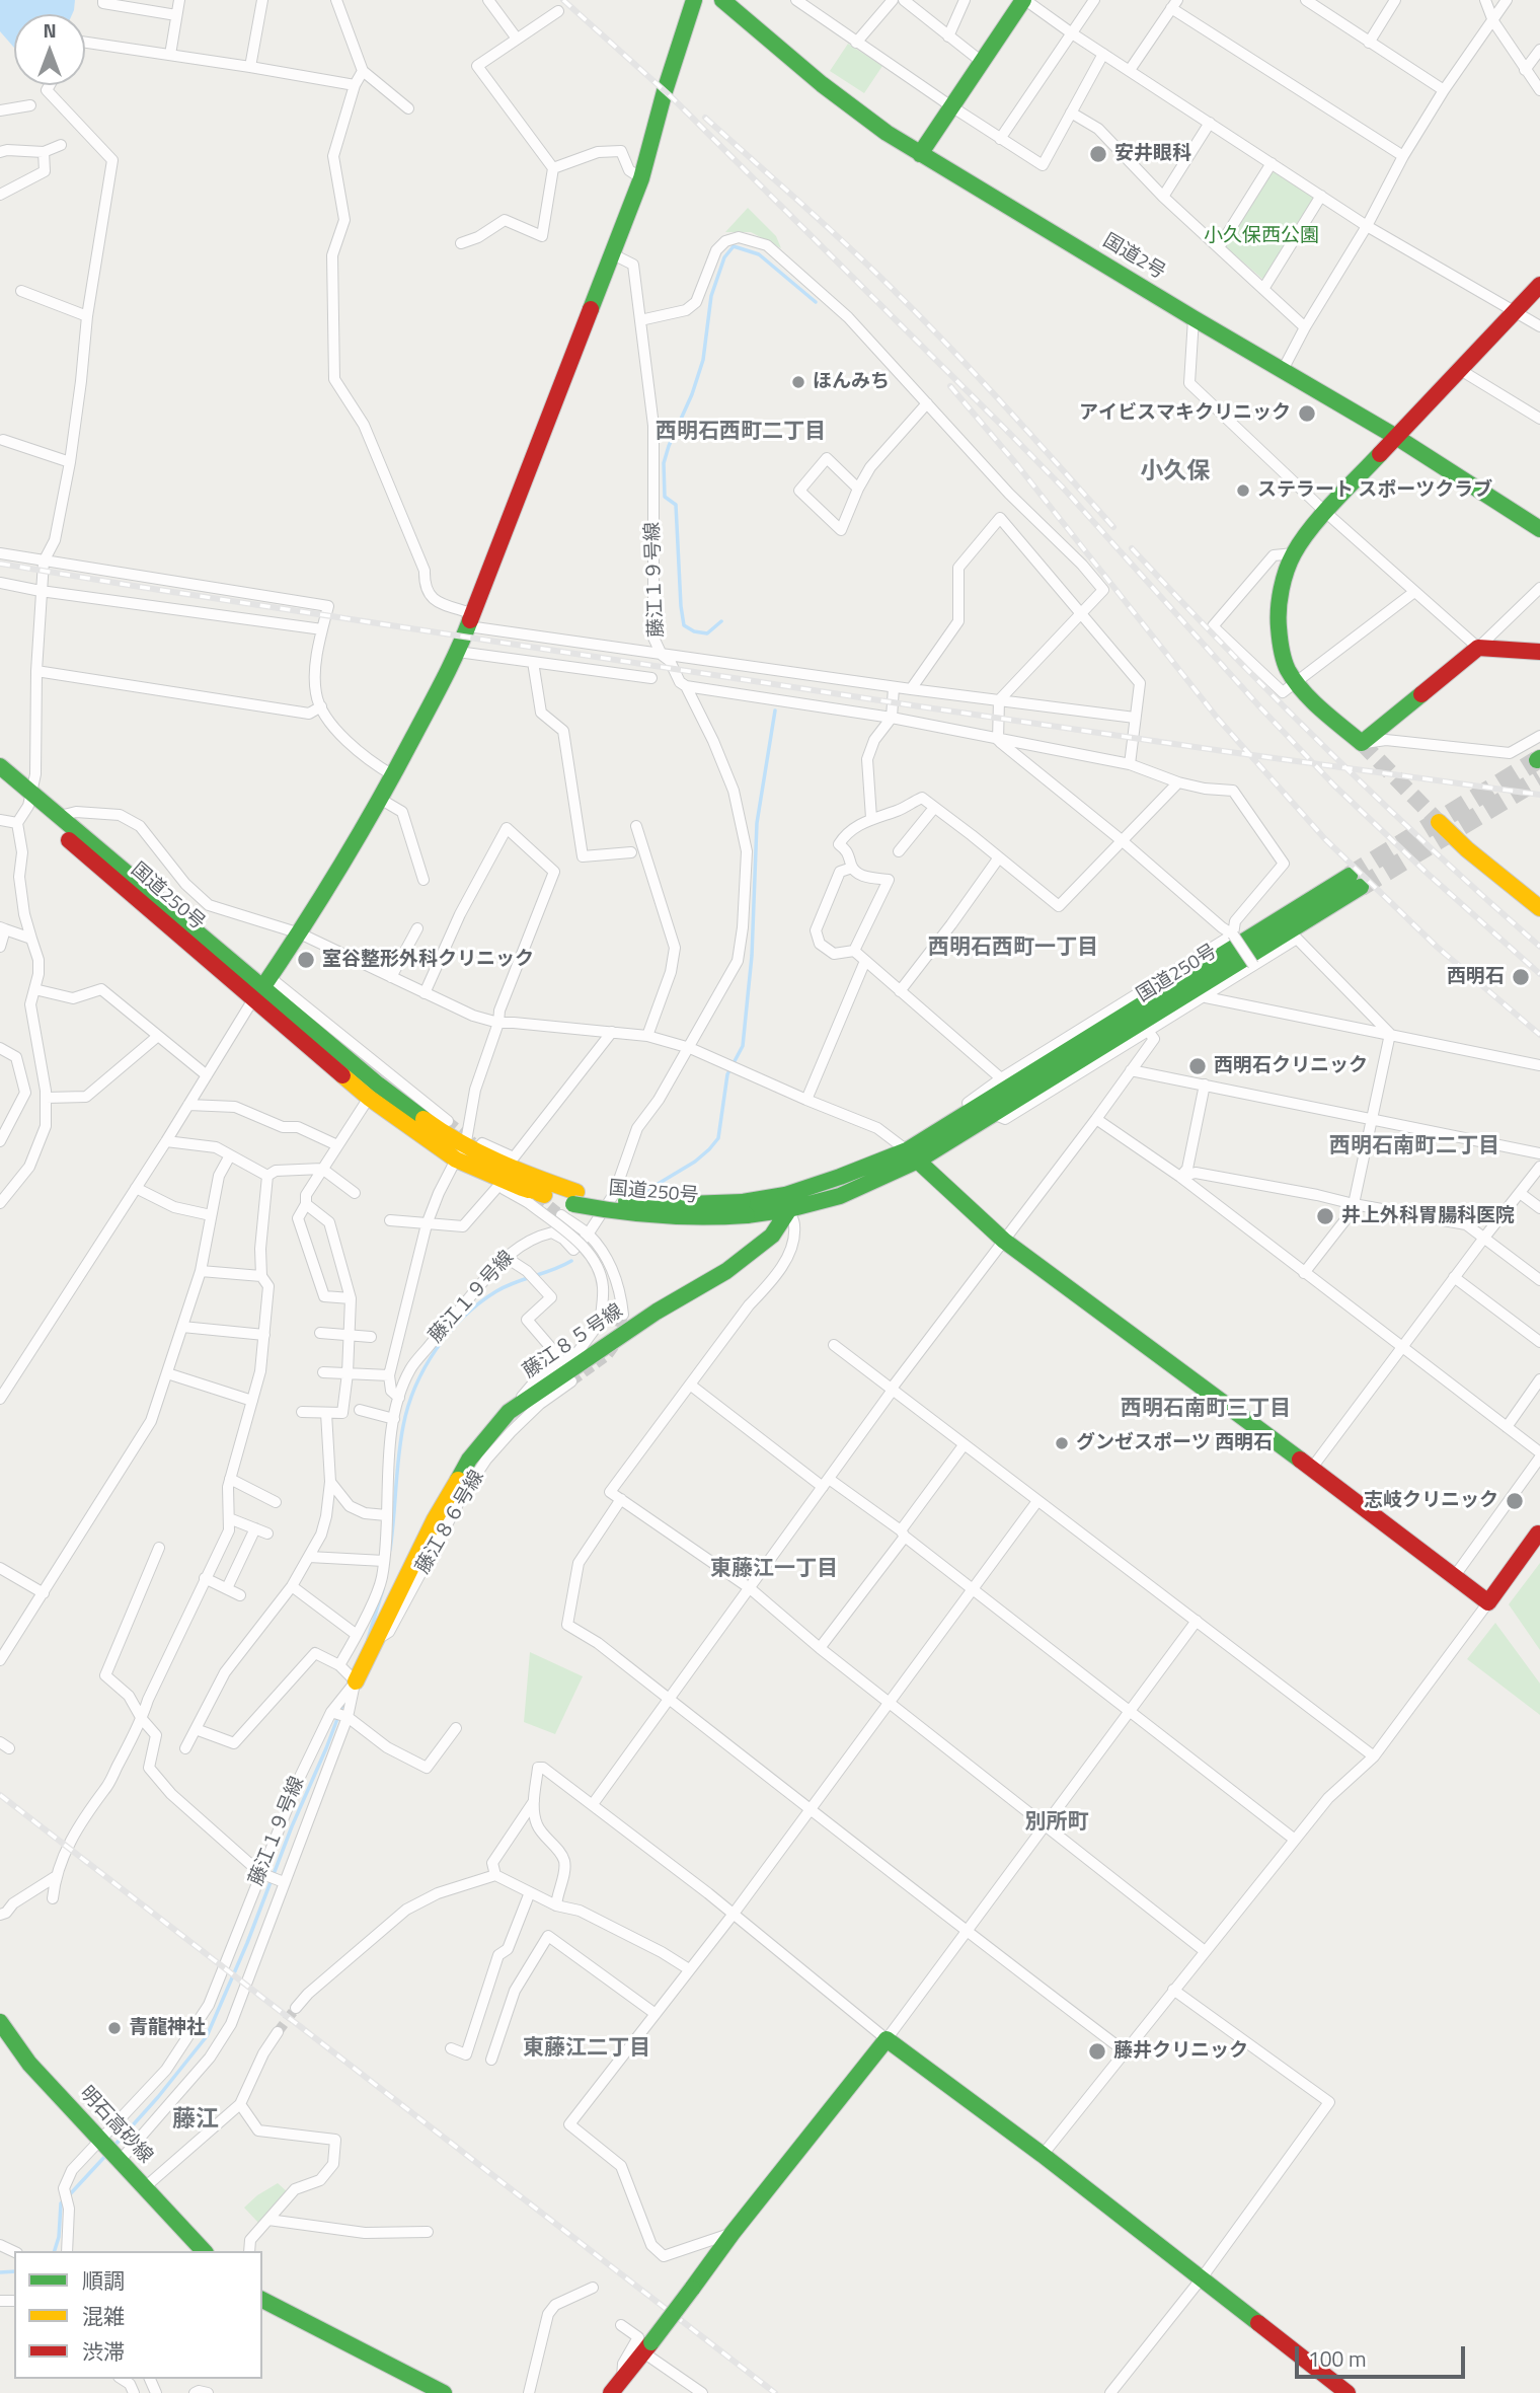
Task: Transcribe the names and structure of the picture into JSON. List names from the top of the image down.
{
  "streets": {
    "main road": [
      "国道2号",
      "国道250号",
      "藤江８５号線",
      "明石高砂線"
    ],
    "street": ["藤江１９号線", "藤江８６号線"]
  },
  "crossings": [
    ["藤江１９号線", "藤江８５号線"],
    ["藤江１９号線", "明石高砂線"],
    ["国道250号", "藤江８５号線"],
    ["藤江８５号線", "藤江８６号線"]
  ],
  "districts": [
    "西明石西町二丁目",
    "小久保",
    "西明石西町一丁目",
    "西明石南町二丁目",
    "西明石南町三丁目",
    "東藤江一丁目",
    "別所町",
    "東藤江二丁目",
    "藤江"
  ],
  "parks": ["小久保西公園"],
  "places": [
    "安井眼科",
    "ほんみち",
    "アイビスマキクリニック",
    "ステラート スポーツクラブ",
    "室谷整形外科クリニック",
    "西明石",
    "西明石クリニック",
    "井上外科胃腸科医院",
    "グンゼスポーツ 西明石",
    "志岐クリニック",
    "青龍神社",
    "藤井クリニック"
  ],
  "legend": ["順調", "混雑", "渋滞"],
  "scale_bar": "100 m",
  "north": "top"
}
